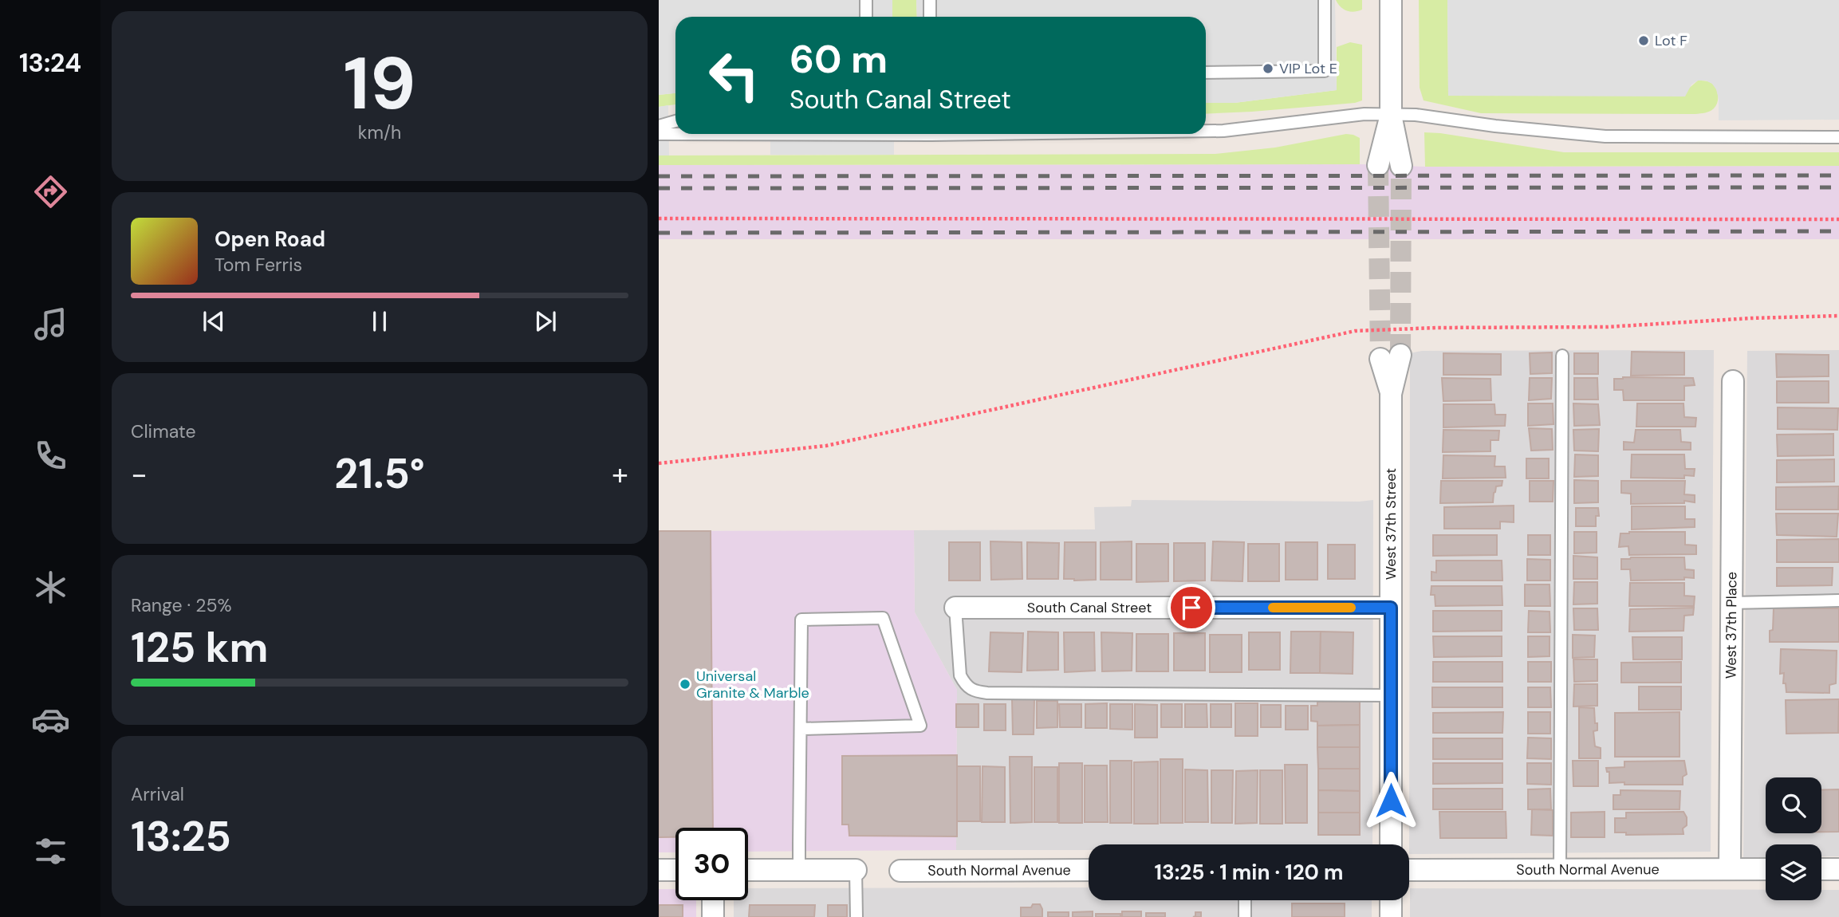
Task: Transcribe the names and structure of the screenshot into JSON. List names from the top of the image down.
{
  "streets": {
    "street": [
      "West 37th Street",
      "South Canal Street",
      "West 37th Place",
      "South Normal Avenue"
    ]
  },
  "crossings": [
    ["West 37th Street", "South Canal Street"],
    ["West 37th Place", "South Normal Avenue"]
  ],
  "places": ["Lot F", "VIP Lot E", "Universal Granite & Marble"],
  "page": {
    "tabs": "13:24",
    "tile": [
      ["19", "km/h"],
      "Climate",
      ["Range · 25%", "125 km"],
      ["Arrival", "13:25"]
    ],
    "turn": ["60 m", "South Canal Street"],
    "song": ["Open Road", "Tom Ferris"],
    "heat": ["−", "21.5°", "+"],
    "limit": "30",
    "trip": "13:25 · 1 min · 120 m"
  }
}
